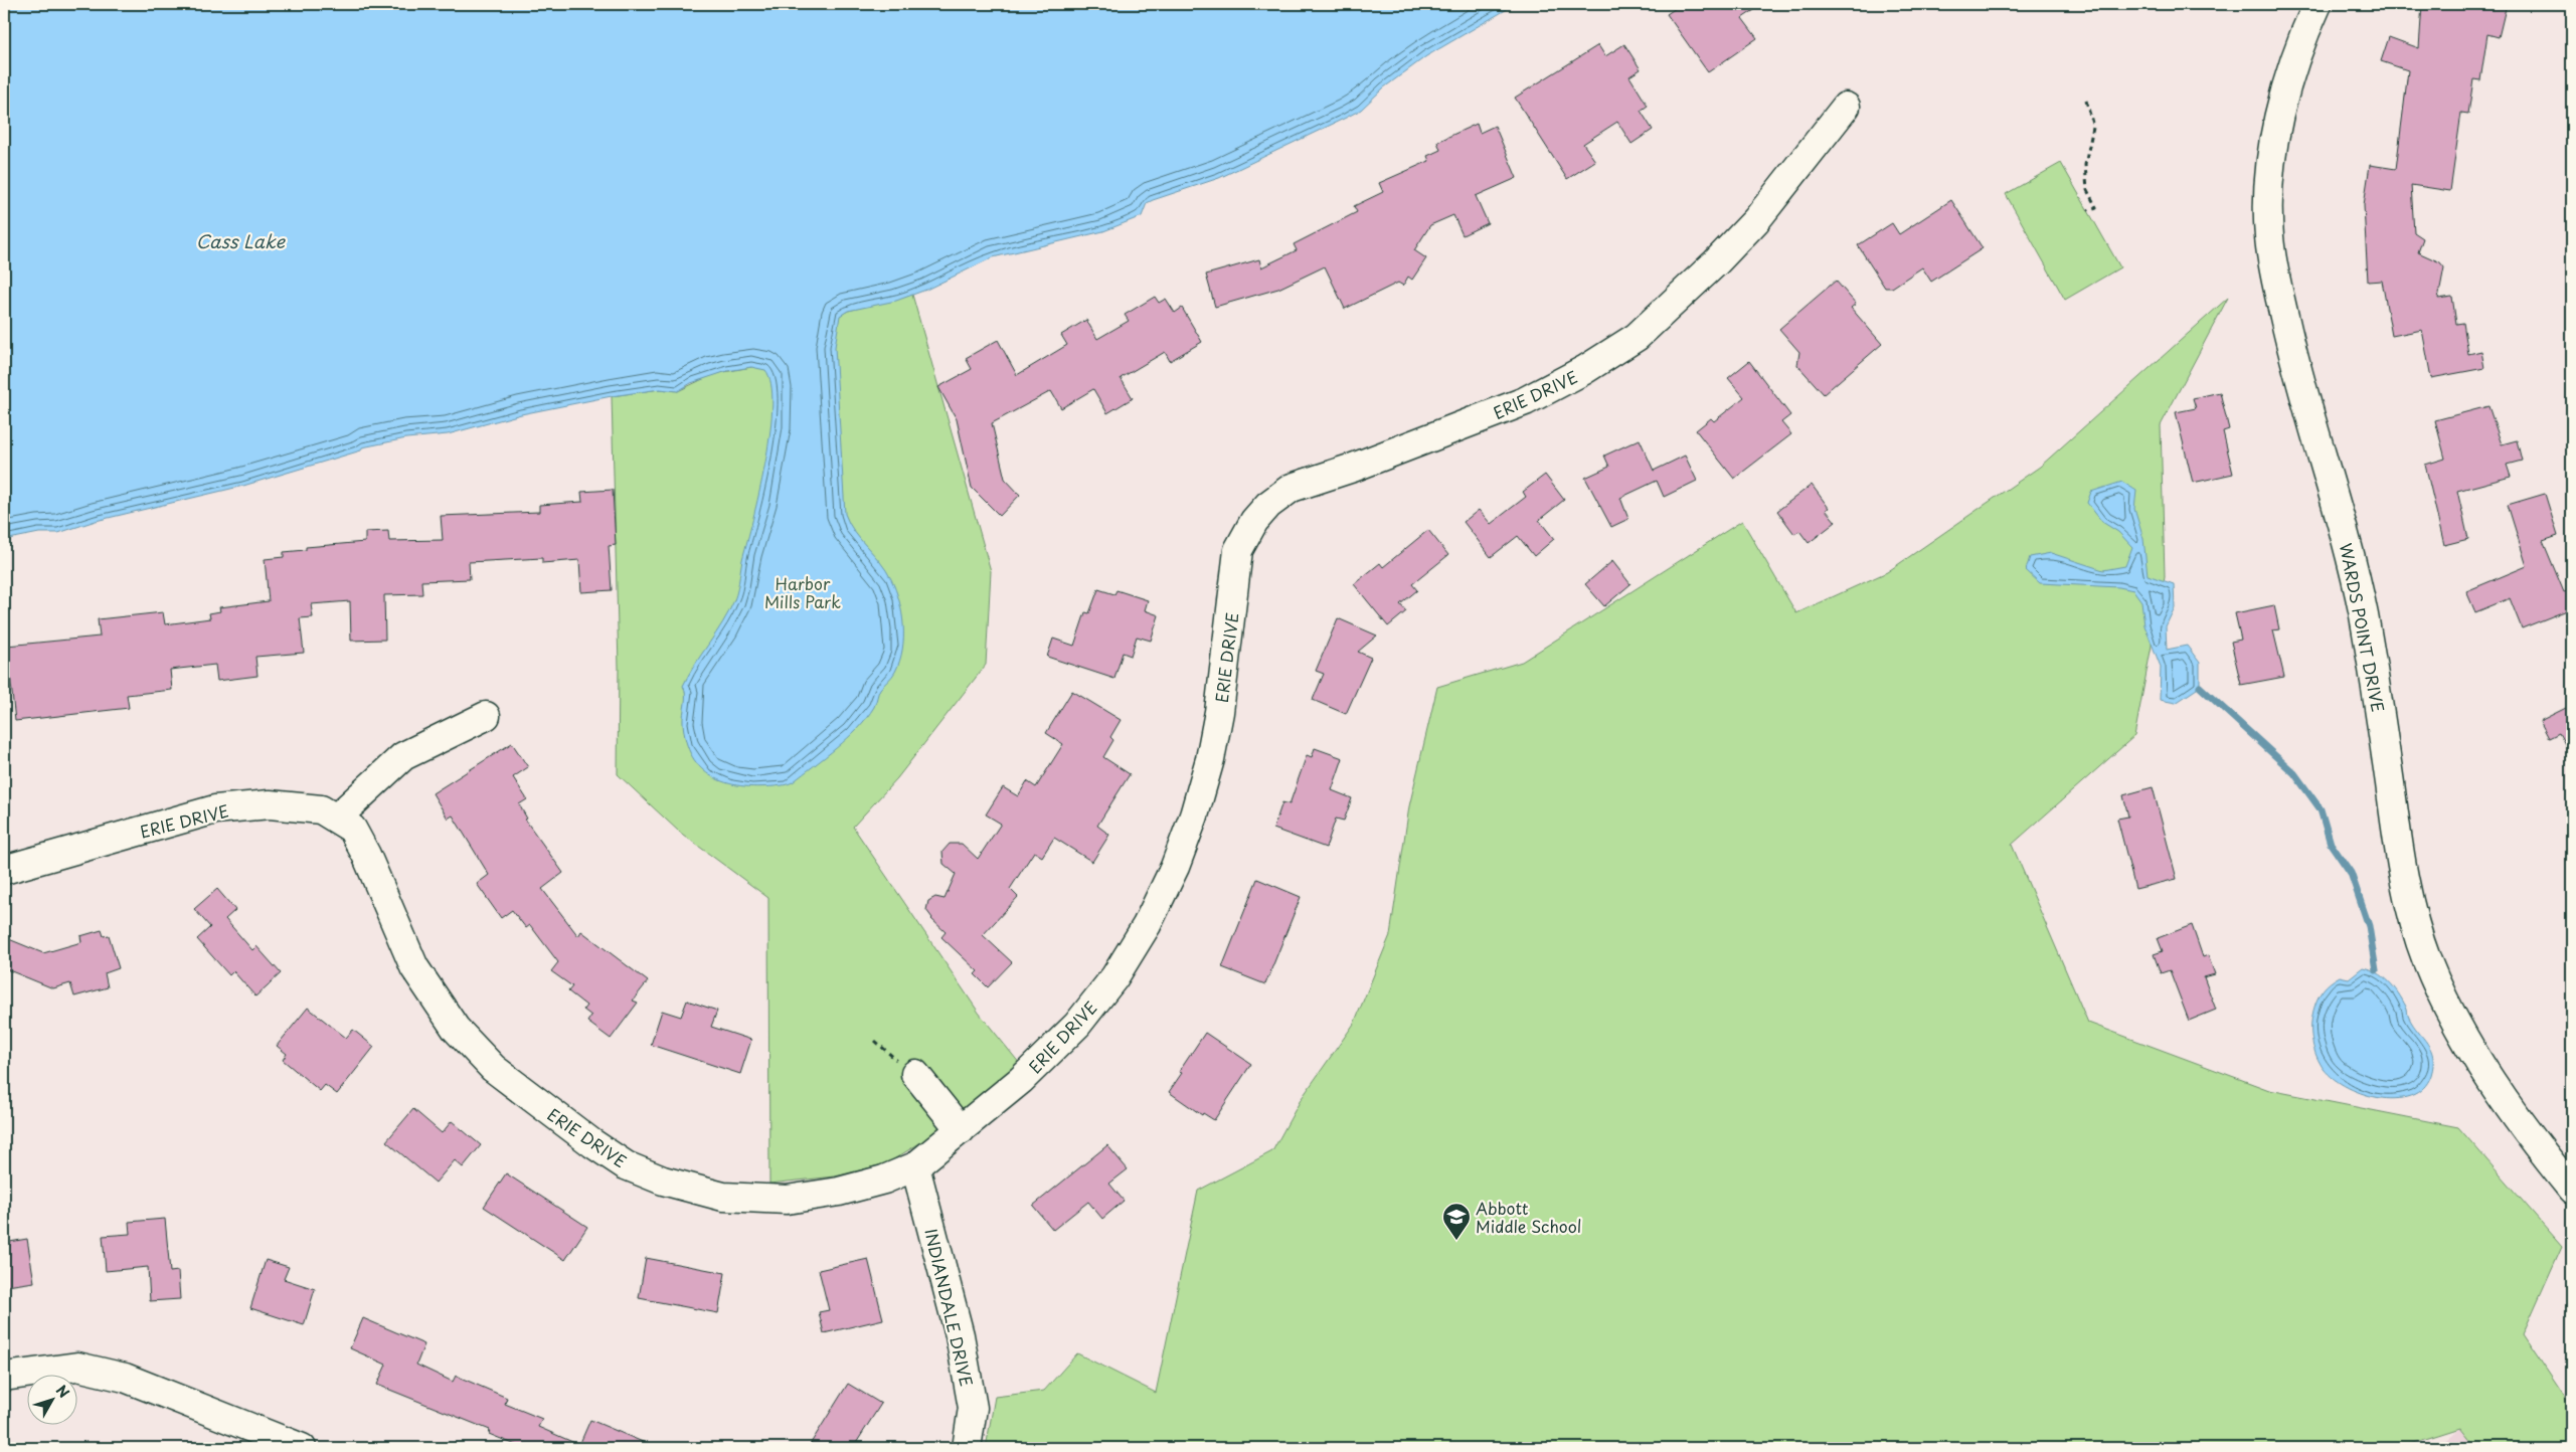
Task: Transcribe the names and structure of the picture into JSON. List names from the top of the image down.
{
  "streets": {
    "street": ["ERIE DRIVE", "WARDS POINT DRIVE", "INDIANDALE DRIVE"]
  },
  "crossings": [
    ["ERIE DRIVE", "INDIANDALE DRIVE"]
  ],
  "water": ["Cass Lake"],
  "parks": ["Harbor Mills Park"],
  "places": {
    "school or university": ["Abbott Middle School"]
  },
  "north": "top right"
}
